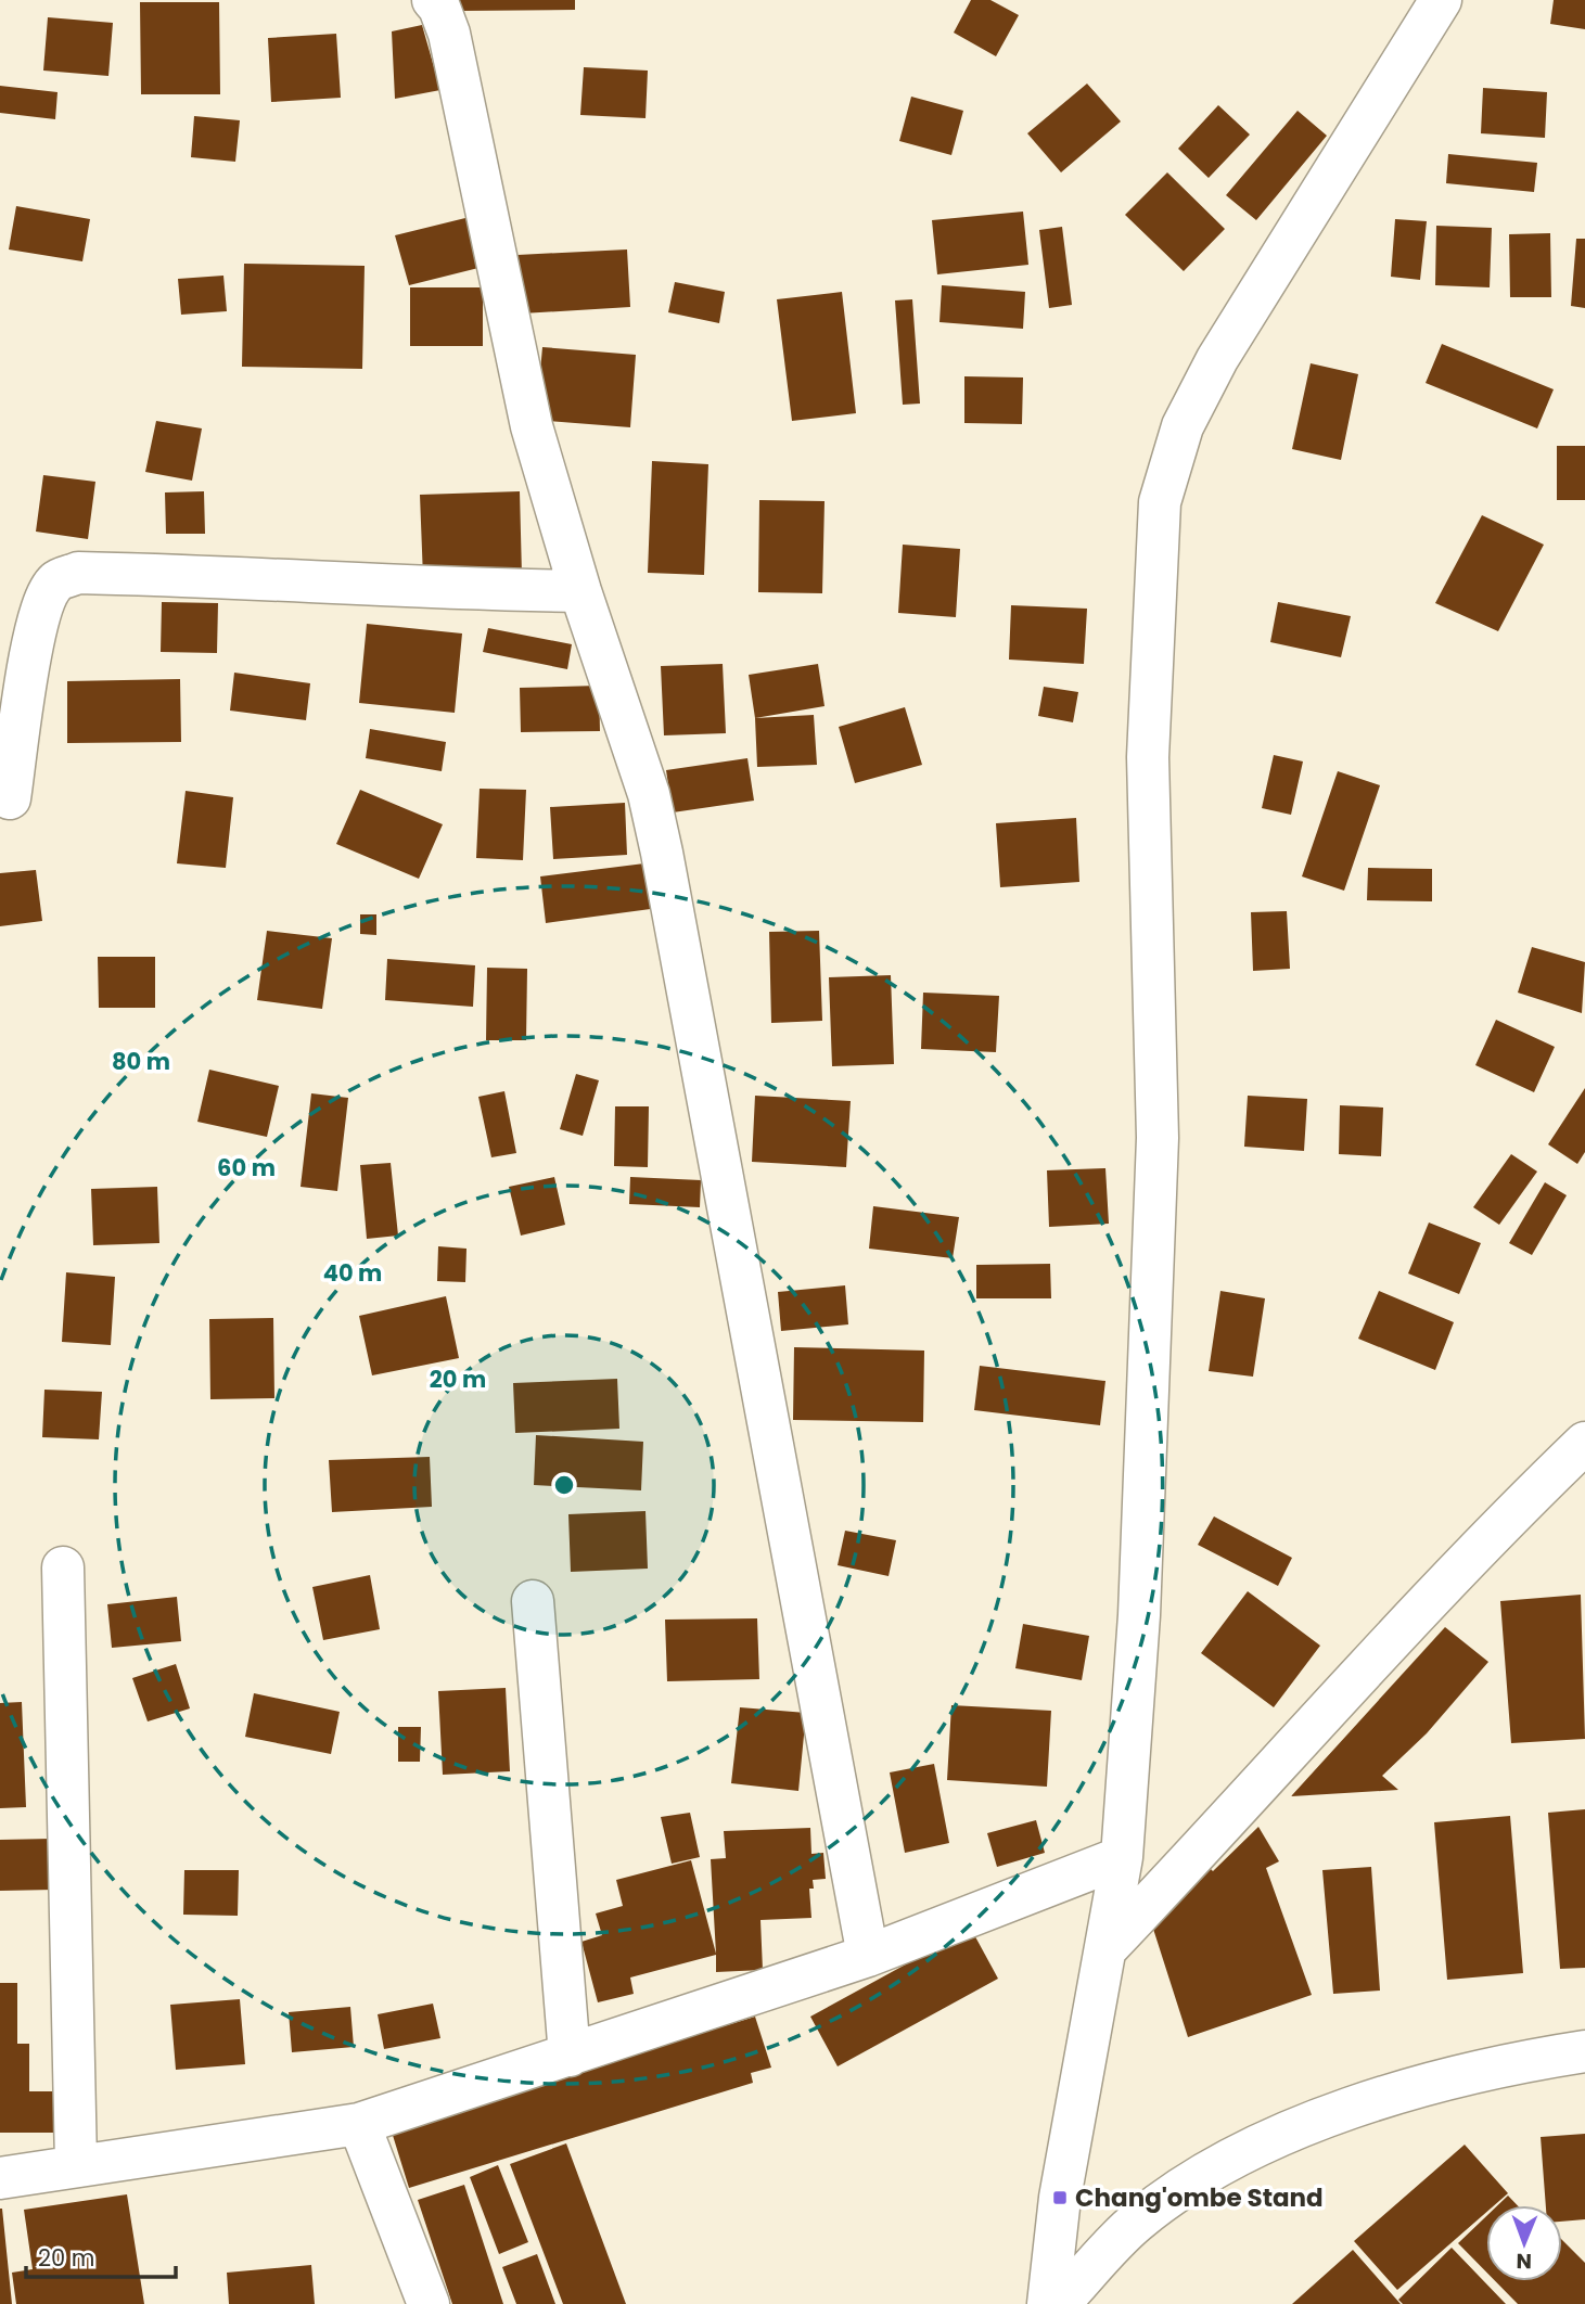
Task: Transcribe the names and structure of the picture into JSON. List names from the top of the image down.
{
  "places": {
    "transit": ["Chang'ombe Stand"]
  },
  "scale_bar": "20 m",
  "north": "bottom",
  "rings": [
    "80 m",
    "60 m",
    "40 m",
    "20 m"
  ]
}
